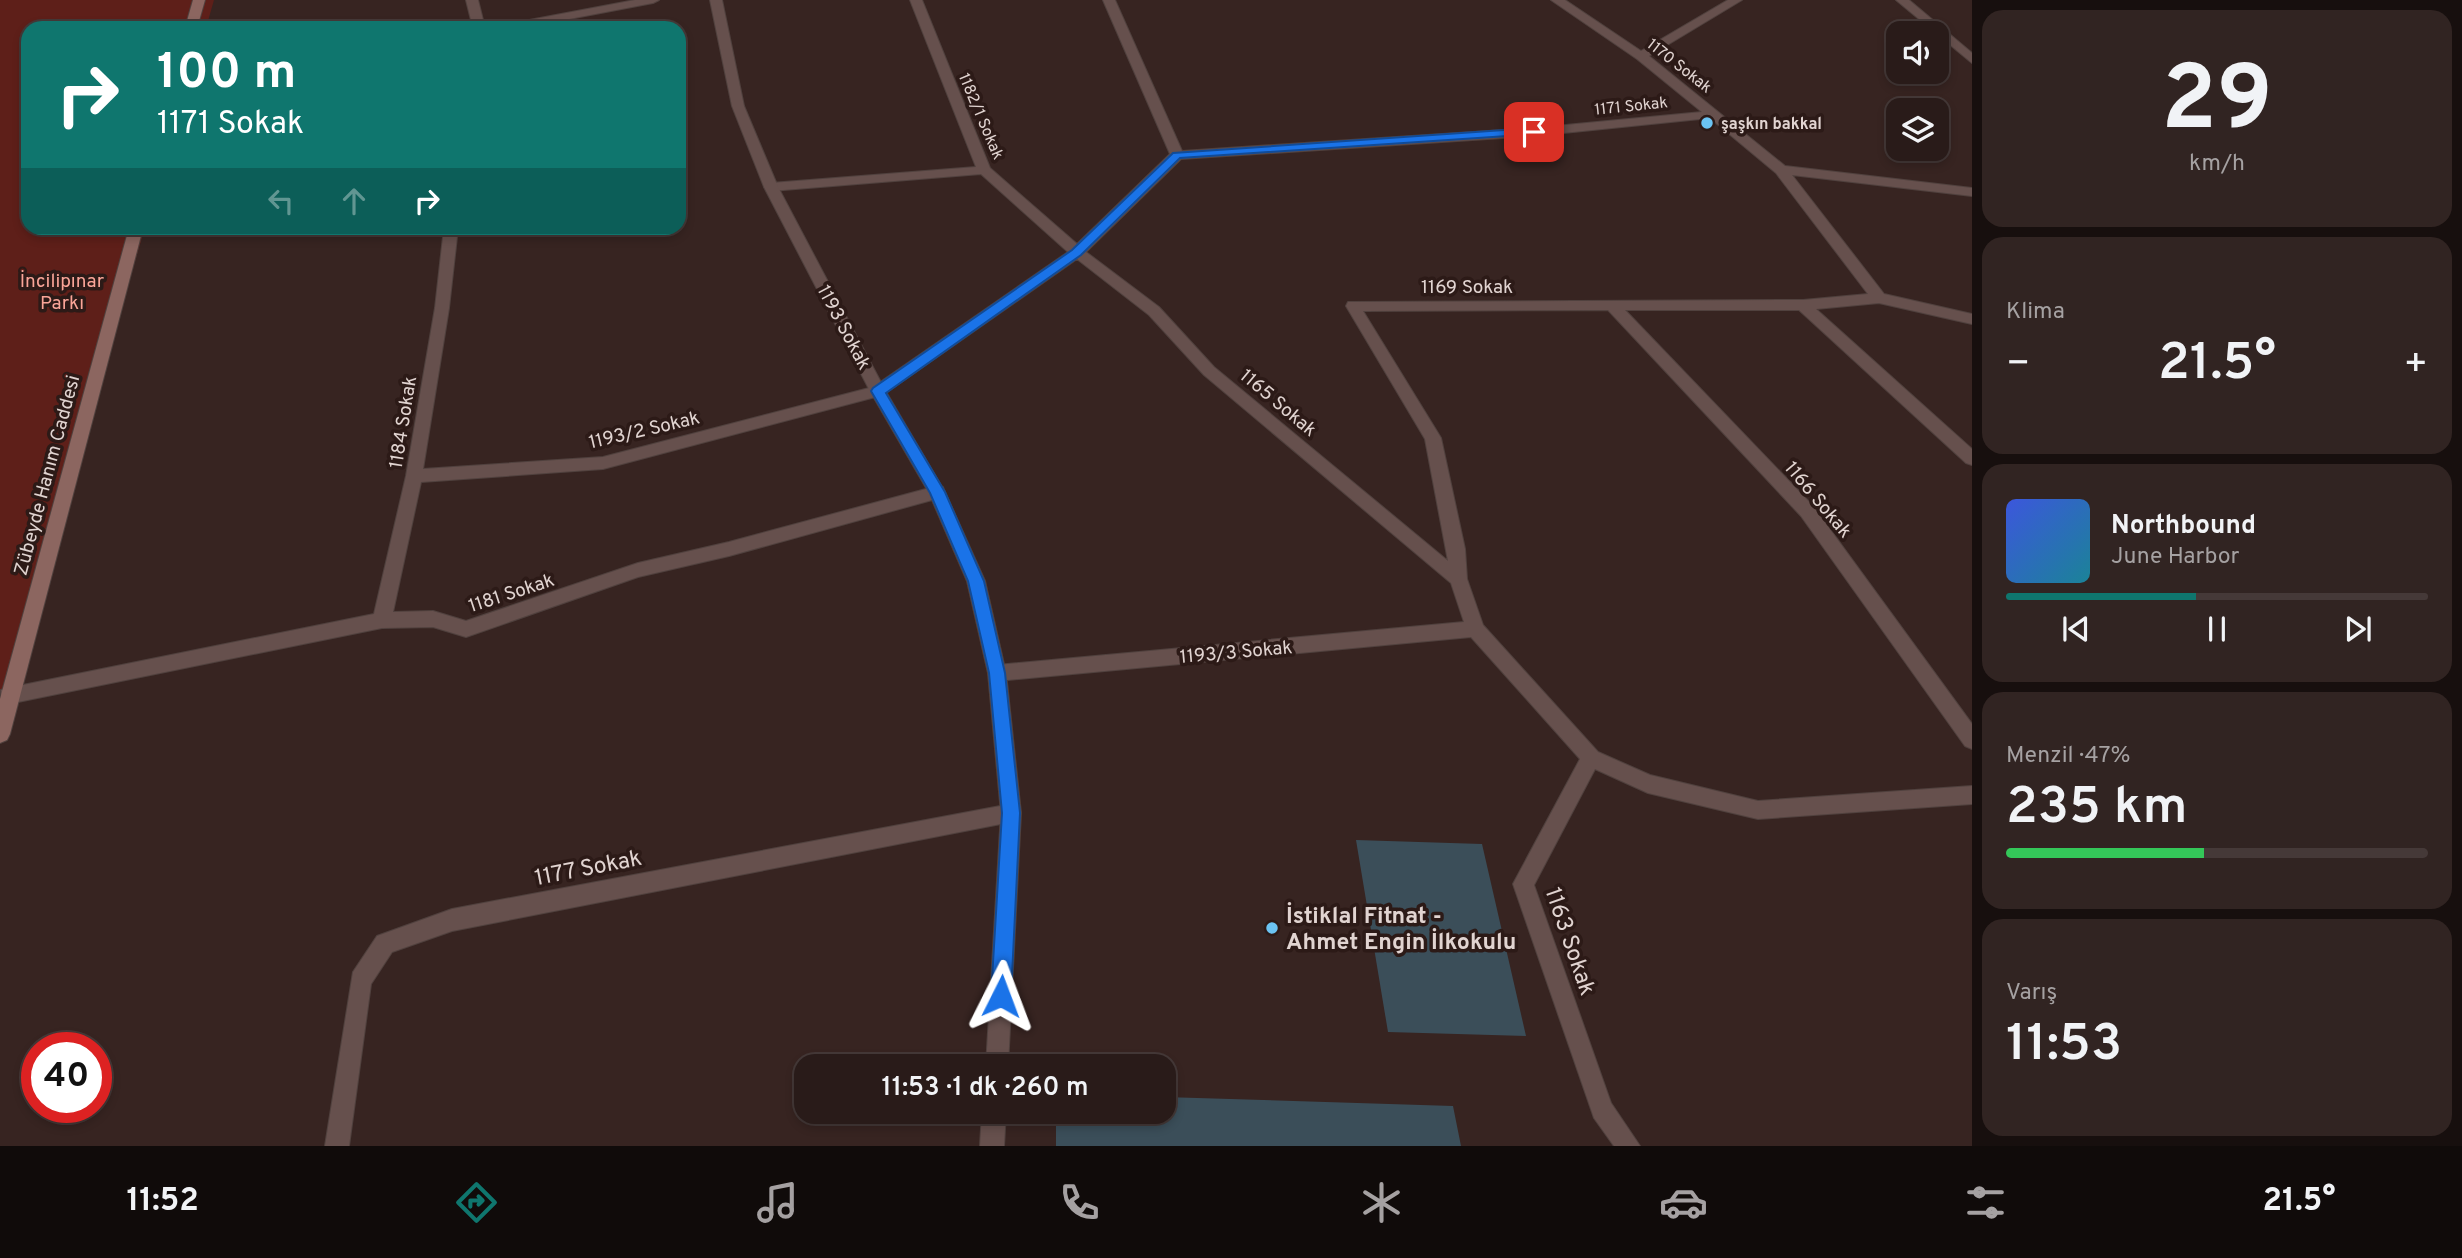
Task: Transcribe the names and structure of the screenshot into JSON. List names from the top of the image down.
{
  "streets": {
    "main road": ["Zübeyde Hanım Caddesi"],
    "street": [
      "1170 Sokak",
      "1171 Sokak",
      "1182/1 Sokak",
      "1169 Sokak",
      "1193 Sokak",
      "1165 Sokak",
      "1184 Sokak",
      "1193/2 Sokak",
      "1166 Sokak",
      "1181 Sokak",
      "1193/3 Sokak",
      "1177 Sokak",
      "1163 Sokak"
    ]
  },
  "crossings": [
    ["1170 Sokak", "1171 Sokak"],
    ["1170 Sokak", "1169 Sokak"],
    ["1182/1 Sokak", "1165 Sokak"],
    ["1169 Sokak", "1165 Sokak"],
    ["1169 Sokak", "1166 Sokak"],
    ["1193 Sokak", "1193/2 Sokak"],
    ["1193 Sokak", "1181 Sokak"],
    ["1193 Sokak", "1193/3 Sokak"],
    ["1193 Sokak", "1177 Sokak"],
    ["1184 Sokak", "1193/2 Sokak"],
    ["1184 Sokak", "1181 Sokak"],
    ["Zübeyde Hanım Caddesi", "1181 Sokak"]
  ],
  "parks": ["İncilipınar Parkı"],
  "places": ["şaşkın bakkal", "İstiklal Fitnat - Ahmet Engin İlkokulu"],
  "page": {
    "tile": [
      ["29", "km/h"],
      "Klima",
      ["Menzil · 47%", "235 km"],
      ["Varış", "11:53"]
    ],
    "turn": ["100 m", "1171 Sokak"],
    "heat": ["−", "21.5°", "+"],
    "song": ["Northbound", "June Harbor"],
    "limit": "40",
    "trip": "11:53 · 1 dk · 260 m",
    "tabs": ["11:52", "21.5°"]
  }
}
